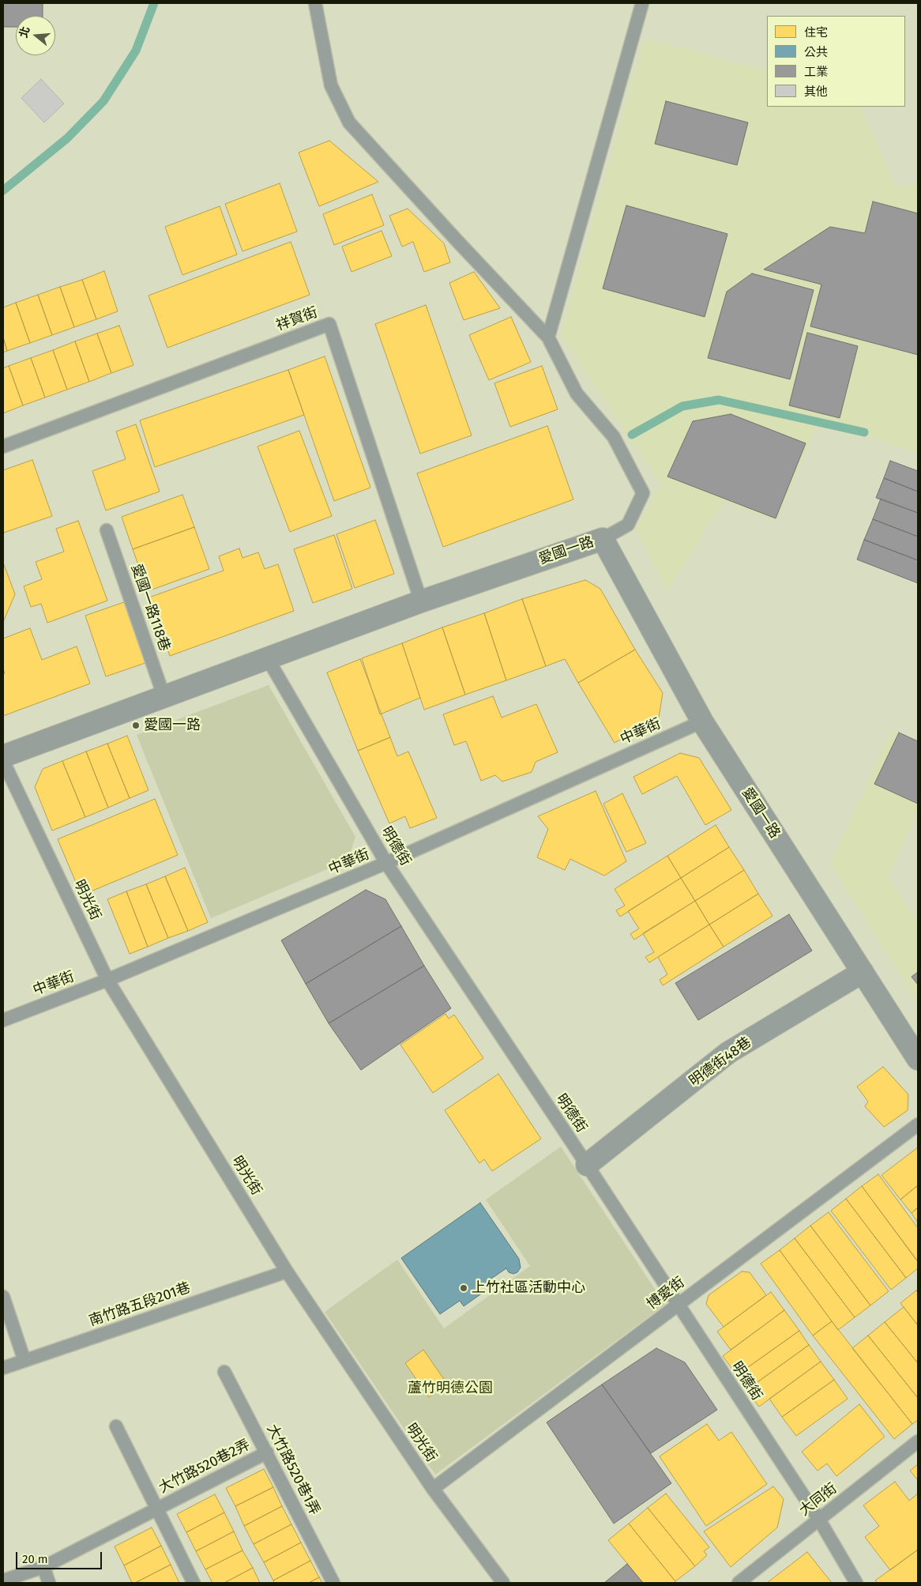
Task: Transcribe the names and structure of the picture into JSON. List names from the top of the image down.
{
  "streets": {
    "street": ["愛國一路", "明德街48巷"],
    "lane": [
      "祥賀街",
      "愛國一路118巷",
      "中華街",
      "明德街",
      "明光街",
      "博愛街",
      "南竹路五段201巷",
      "大竹路520巷2弄",
      "大竹路520巷1弄",
      "大同街"
    ]
  },
  "crossings": [
    ["祥賀街", "愛國一路"],
    ["愛國一路", "愛國一路118巷"],
    ["愛國一路", "中華街"],
    ["愛國一路", "明德街"],
    ["愛國一路", "明德街48巷"],
    ["中華街", "明德街"],
    ["中華街", "明光街"],
    ["明德街", "明德街48巷"],
    ["明德街", "博愛街"],
    ["明德街", "大同街"],
    ["明光街", "博愛街"],
    ["明光街", "南竹路五段201巷"],
    ["大竹路520巷2弄", "大竹路520巷1弄"]
  ],
  "parks": ["蘆竹明德公園"],
  "places": ["愛國一路", "上竹社區活動中心"],
  "legend": [
    "住宅",
    "公共",
    "工業",
    "其他"
  ],
  "scale_bar": "20 m",
  "north": "left"
}
